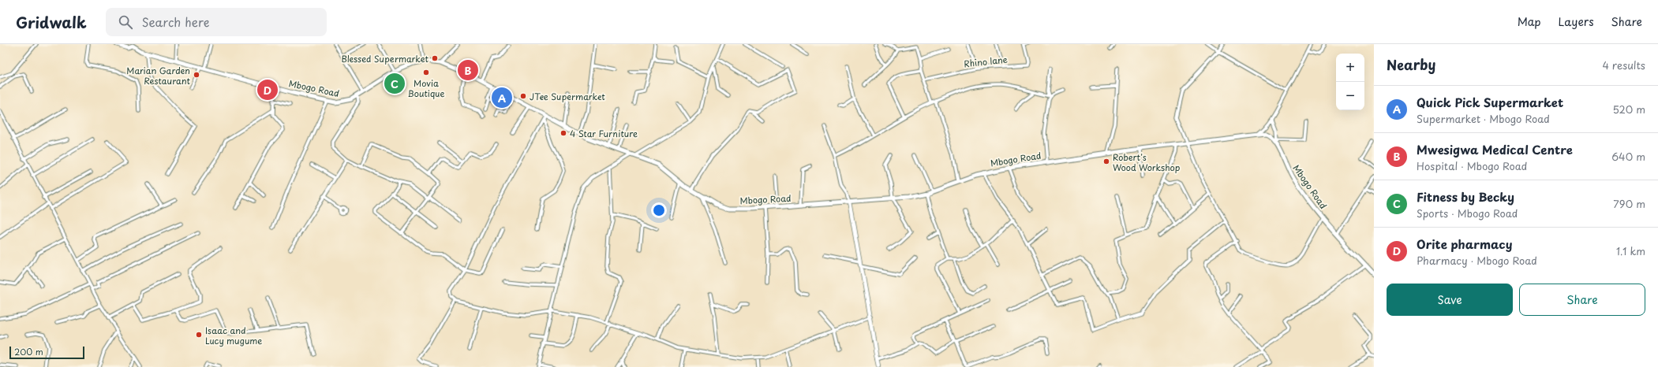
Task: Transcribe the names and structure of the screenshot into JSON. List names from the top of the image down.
{
  "streets": {
    "main road": ["Mbogo Road"],
    "street": ["Rhino lane"]
  },
  "places": [
    "Blessed Supermarket",
    "Movia Boutique",
    "Marian Garden Restaurant",
    "JTee Supermarket",
    "4 Star Furniture",
    "Robert's Wood Workshop",
    "Isaac and Lucy mugume"
  ],
  "scale_bar": "200 m",
  "page": {
    "header": "Gridwalk",
    "search": "Search here",
    "nav": ["Map", "Layers", "Share"],
    "heading": ["Nearby", "4 results"],
    "map_buttons": ["+", "−"],
    "pins": [
      "B",
      "C",
      "D",
      "A"
    ],
    "list": [
      {
        "mark": "A",
        "name": "Quick Pick Supermarket",
        "note": "Supermarket · Mbogo Road",
        "value": "520 m"
      },
      {
        "mark": "B",
        "name": "Mwesigwa Medical Centre",
        "note": "Hospital · Mbogo Road",
        "value": "640 m"
      },
      {
        "mark": "C",
        "name": "Fitness by Becky",
        "note": "Sports · Mbogo Road",
        "value": "790 m"
      },
      {
        "mark": "D",
        "name": "Orite pharmacy",
        "note": "Pharmacy · Mbogo Road",
        "value": "1.1 km"
      }
    ],
    "buttons": ["Save", "Share"],
    "scale": "200 m"
  }
}
